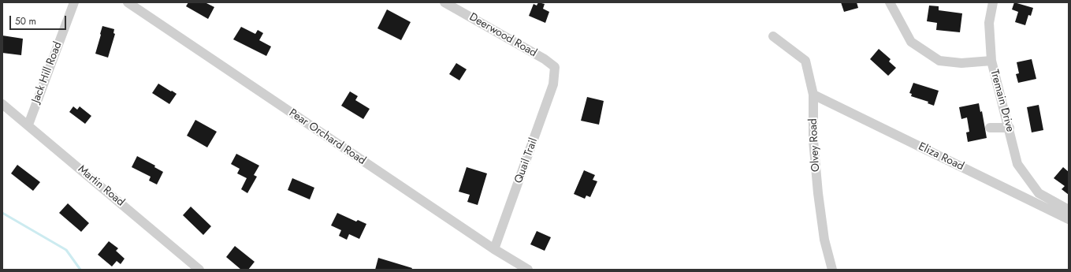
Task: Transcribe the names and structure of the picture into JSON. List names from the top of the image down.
{
  "streets": {
    "street": [
      "Deerwood Road",
      "Jack Hill Road",
      "Tremain Drive",
      "Pear Orchard Road",
      "Olvey Road",
      "Eliza Road",
      "Quail Trail",
      "Martin Road"
    ]
  },
  "crossings": [
    ["Deerwood Road", "Quail Trail"],
    ["Jack Hill Road", "Martin Road"],
    ["Pear Orchard Road", "Quail Trail"],
    ["Olvey Road", "Eliza Road"]
  ],
  "scale_bar": "50 m"
}
